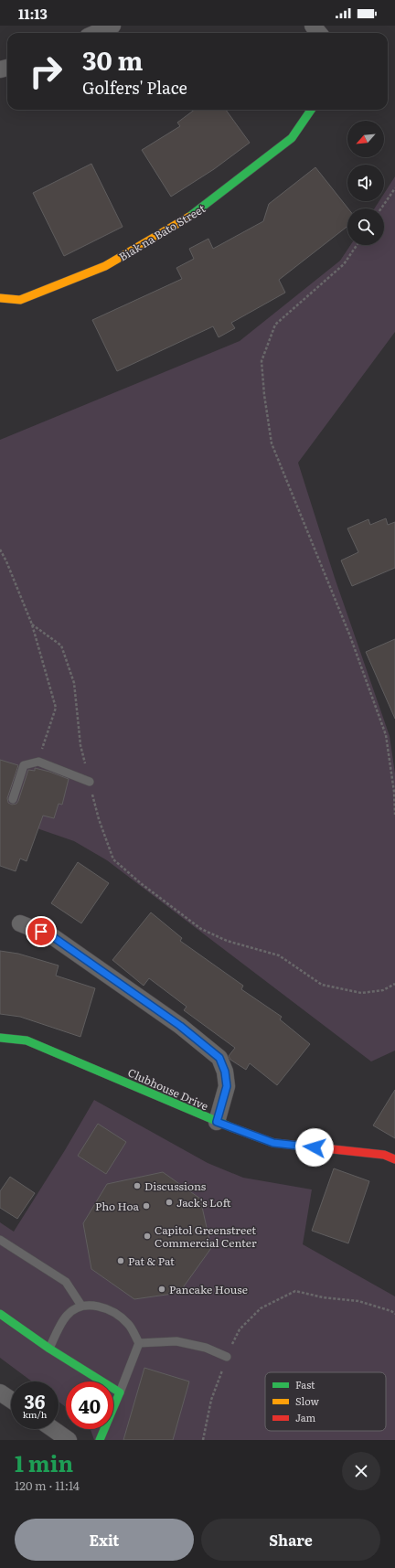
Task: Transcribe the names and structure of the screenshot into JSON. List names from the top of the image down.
{
  "streets": {
    "street": ["Biak na Bato Street", "Clubhouse Drive"]
  },
  "places": [
    "Discussions",
    "Jack's Loft",
    "Pho Hoa",
    "Capitol Greenstreet Commercial Center",
    "Pat & Pat",
    "Pancake House"
  ],
  "legend": ["Fast", "Slow", "Jam"],
  "north": "bottom left",
  "page": {
    "status": "11:13",
    "turn": ["30 m", "Golfers' Place"],
    "speed": "36 km/h",
    "limit": "40",
    "heading": ["1 min", "120 m · 11:14"],
    "buttons": ["Exit", "Share"]
  }
}
